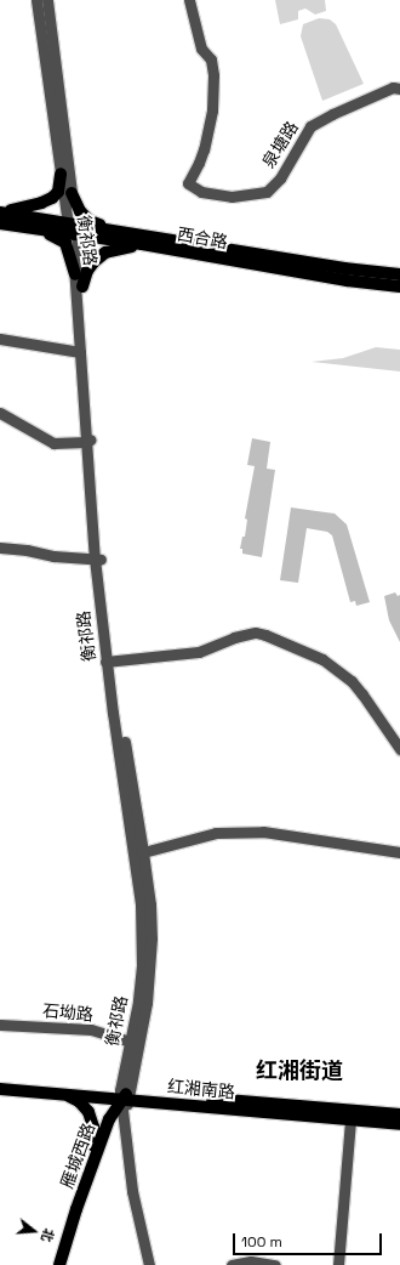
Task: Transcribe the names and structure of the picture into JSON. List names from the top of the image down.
{
  "streets": {
    "main road": ["西合路", "红湘南路", "雁城西路"],
    "street": ["泉塘路", "衡祁路", "石坳路"]
  },
  "crossings": [
    ["西合路", "衡祁路"],
    ["衡祁路", "石坳路"],
    ["衡祁路", "红湘南路"],
    ["衡祁路", "雁城西路"],
    ["红湘南路", "雁城西路"]
  ],
  "districts": ["红湘街道"],
  "scale_bar": "100 m",
  "north": "right"
}
